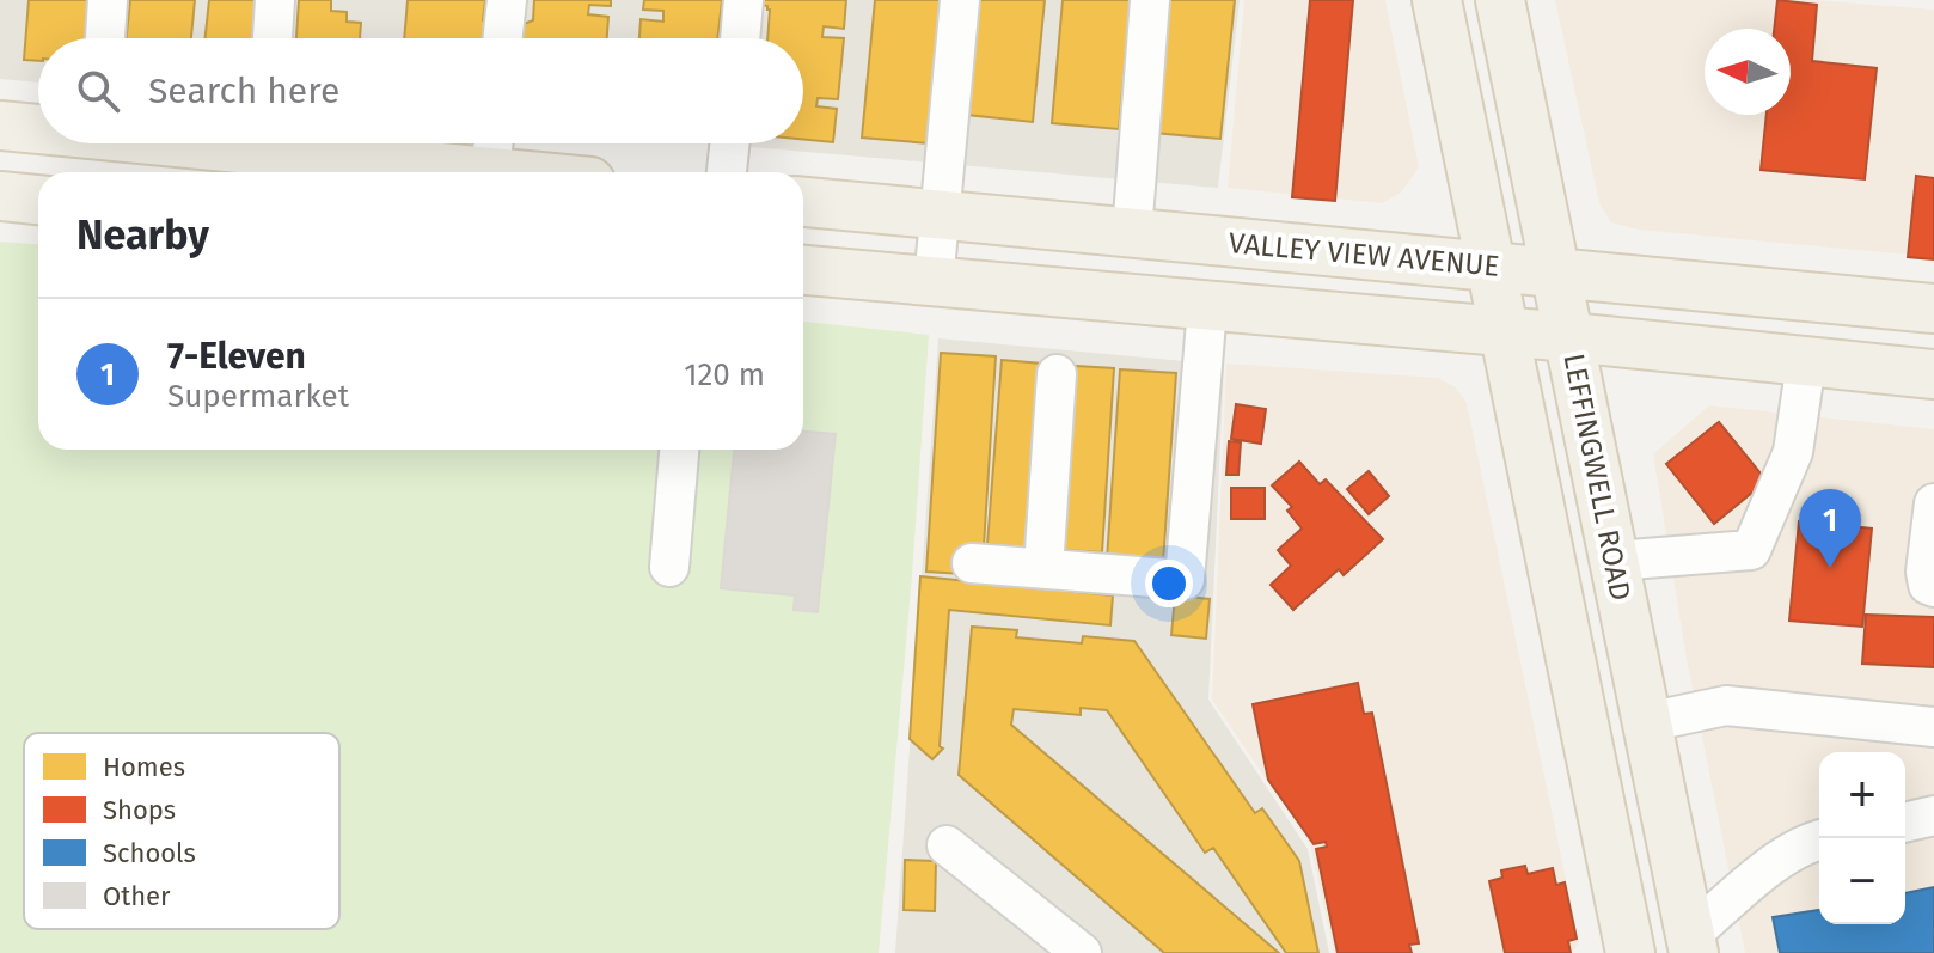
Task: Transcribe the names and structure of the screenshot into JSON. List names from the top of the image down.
{
  "streets": {
    "main road": ["VALLEY VIEW AVENUE", "LEFFINGWELL ROAD"]
  },
  "crossings": [
    ["VALLEY VIEW AVENUE", "LEFFINGWELL ROAD"]
  ],
  "legend": [
    "Homes",
    "Shops",
    "Schools",
    "Other"
  ],
  "north": "left",
  "page": {
    "search": "Search here",
    "heading": "Nearby",
    "list": [
      {
        "mark": "1",
        "name": "7-Eleven",
        "note": "Supermarket",
        "value": "120 m"
      }
    ],
    "pins": "1",
    "map_buttons": ["+", "−"]
  }
}
